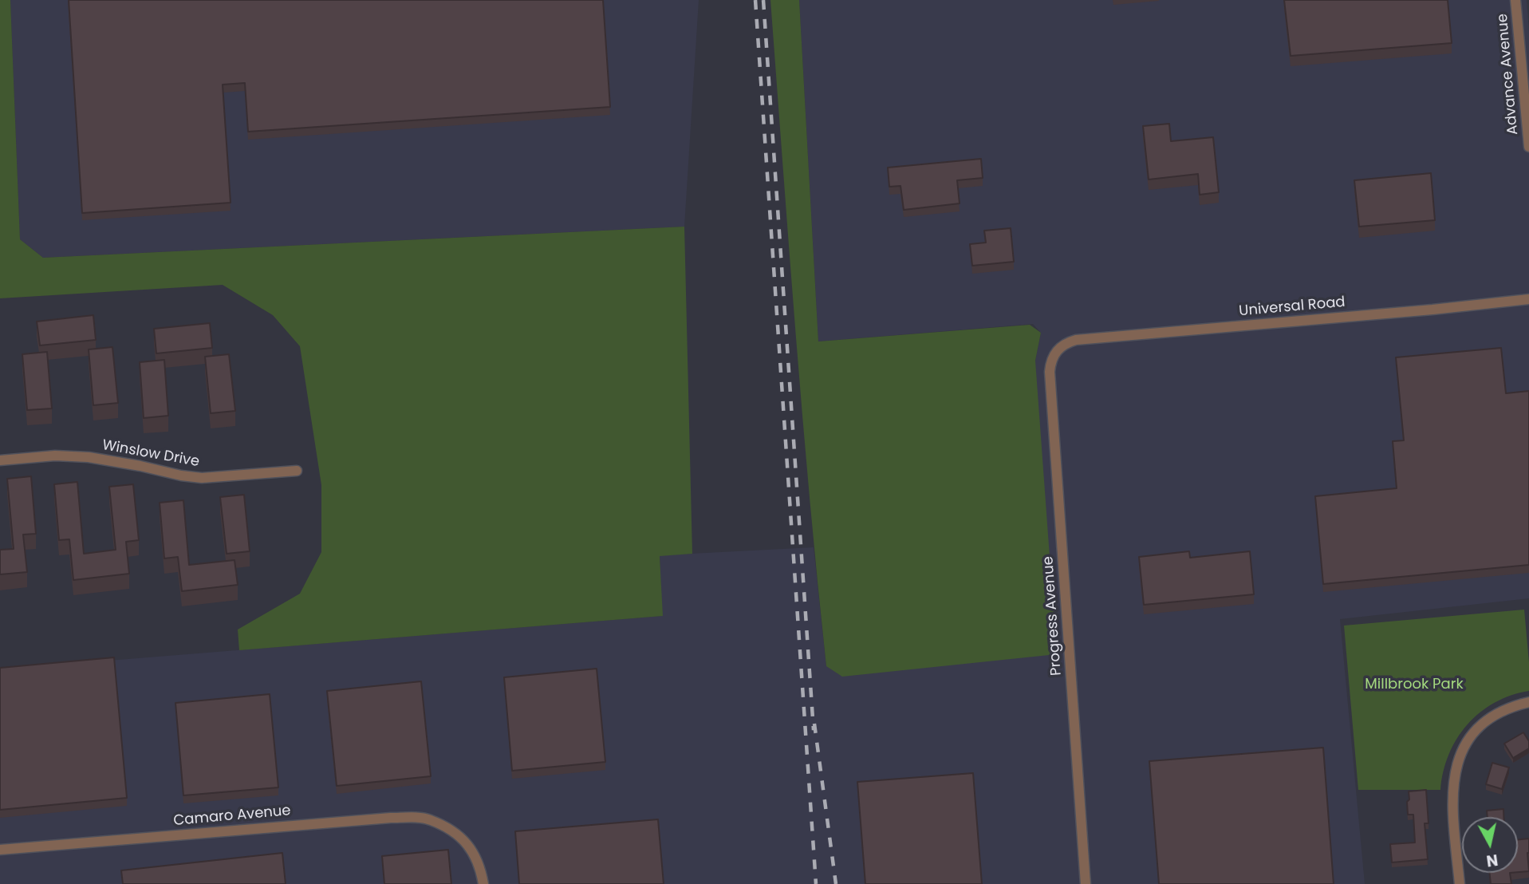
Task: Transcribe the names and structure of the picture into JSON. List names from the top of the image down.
{
  "streets": {
    "street": [
      "Advance Avenue",
      "Universal Road",
      "Winslow Drive",
      "Progress Avenue",
      "Camaro Avenue"
    ]
  },
  "crossings": [
    ["Universal Road", "Progress Avenue"]
  ],
  "parks": ["Millbrook Park"],
  "north": "bottom"
}
